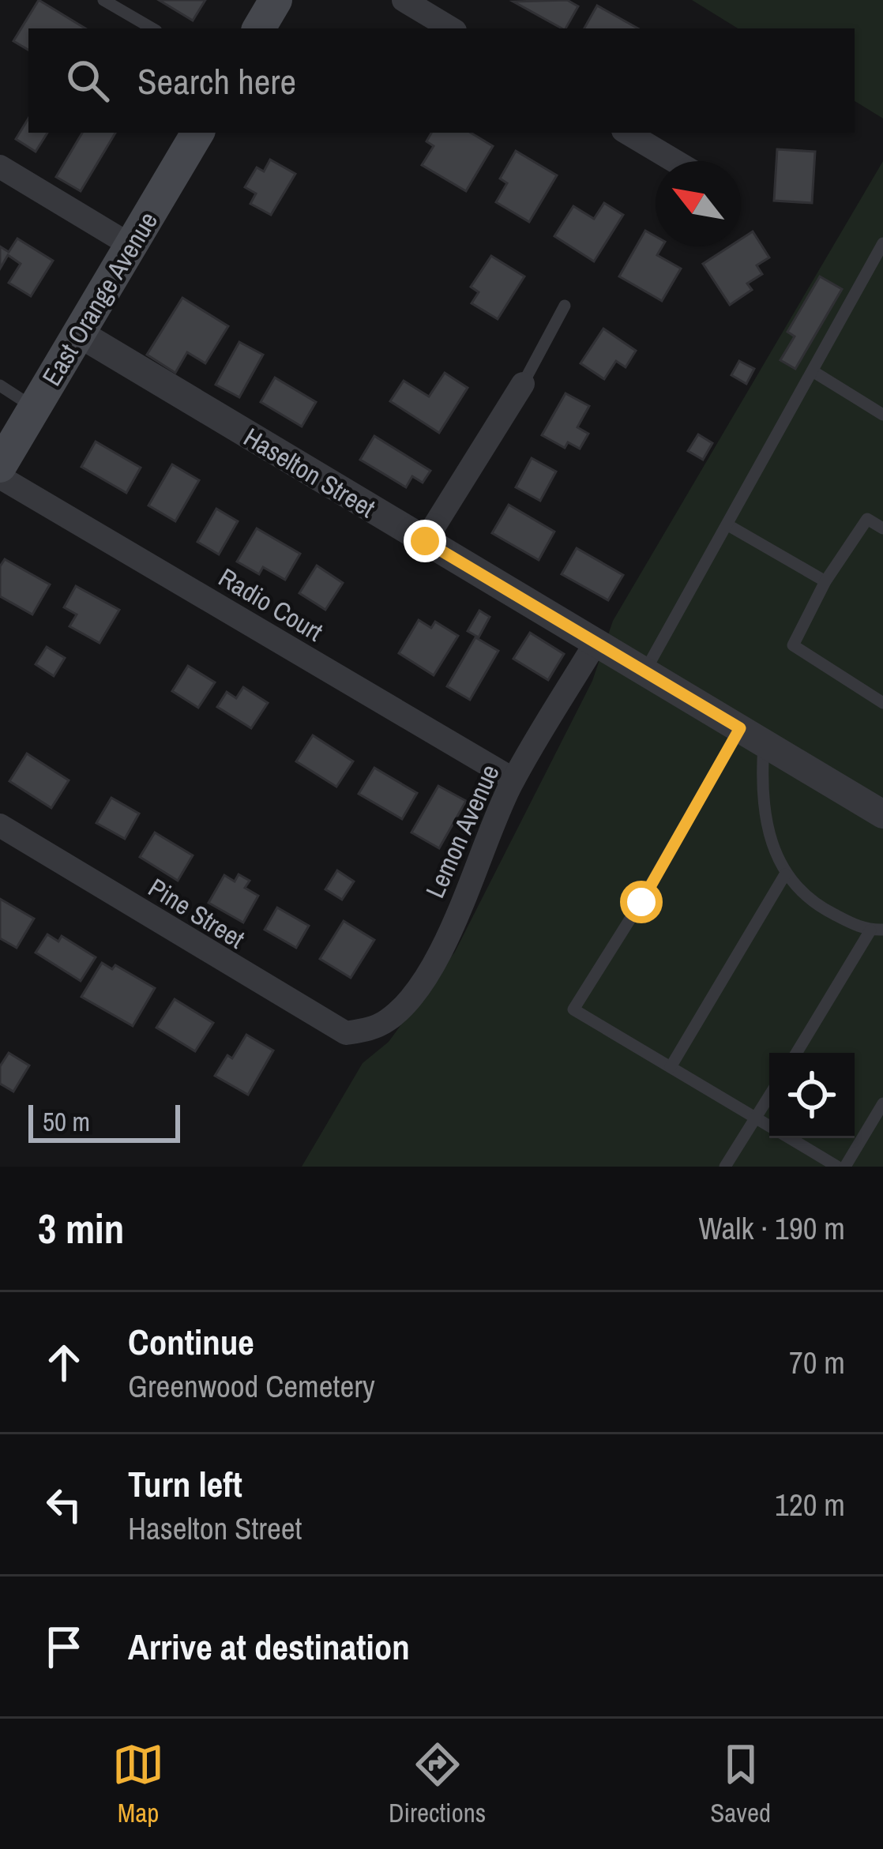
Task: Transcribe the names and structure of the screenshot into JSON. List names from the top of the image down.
{
  "streets": {
    "main road": ["East Orange Avenue"],
    "street": [
      "Haselton Street",
      "Radio Court",
      "Lemon Avenue",
      "Pine Street"
    ]
  },
  "crossings": [
    ["East Orange Avenue", "Haselton Street"],
    ["Haselton Street", "Lemon Avenue"],
    ["Radio Court", "Lemon Avenue"],
    ["Lemon Avenue", "Pine Street"]
  ],
  "scale_bar": "50 m",
  "north": "top left",
  "page": {
    "search": "Search here",
    "scale": "50 m",
    "heading": ["3 min", "Walk · 190 m"],
    "list": [
      ["Continue", "Greenwood Cemetery", "70 m"],
      ["Turn left", "Haselton Street", "120 m"],
      "Arrive at destination"
    ],
    "nav": ["Map", "Directions", "Saved"]
  }
}
